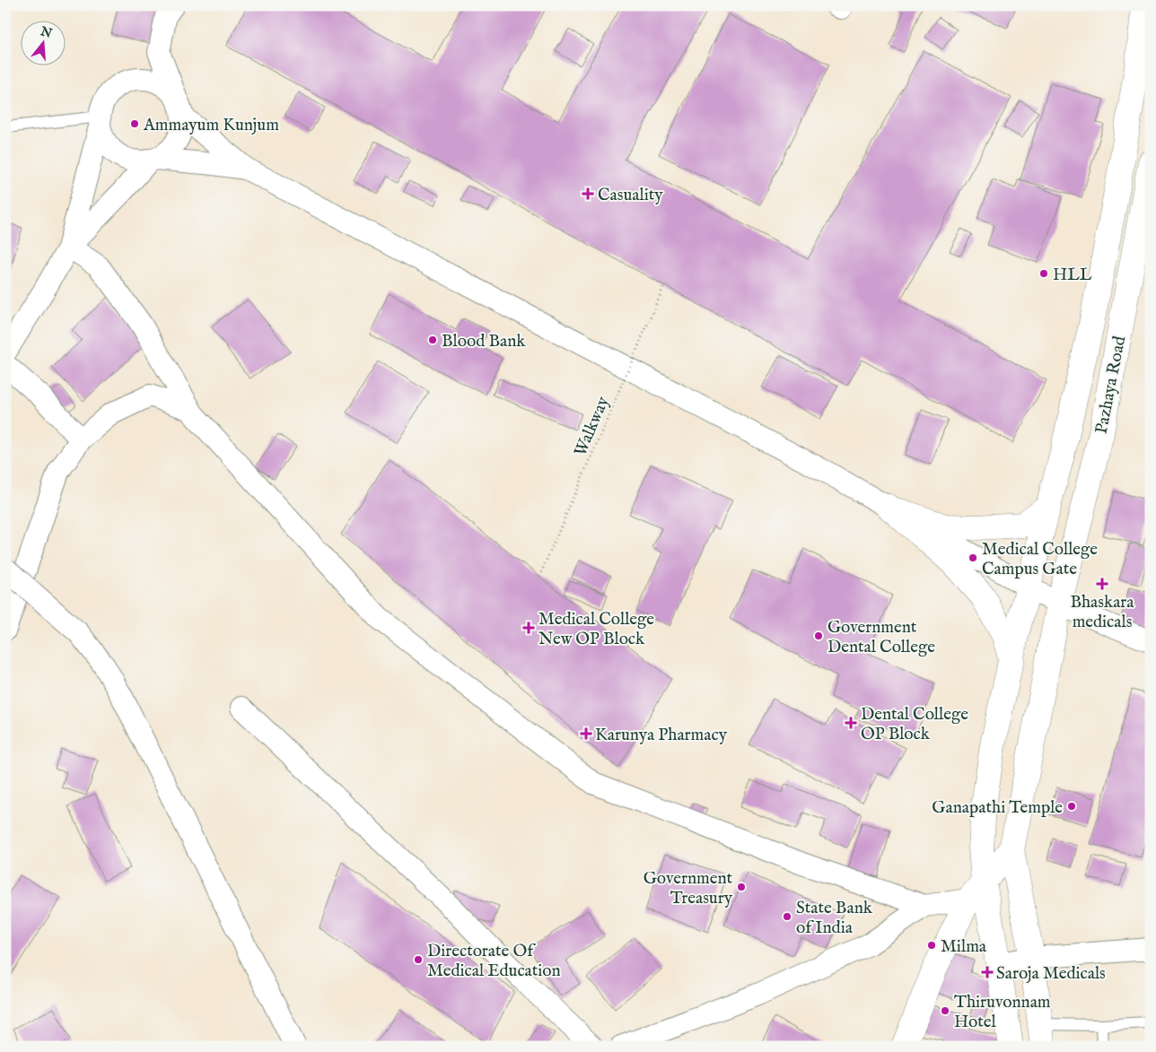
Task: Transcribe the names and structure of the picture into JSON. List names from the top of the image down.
{
  "streets": {
    "main road": ["Pazhaya Road"],
    "path": ["Walkway"]
  },
  "places": {
    "other": [
      "Ammayum Kunjum",
      "HLL",
      "Blood Bank",
      "Medical College Campus Gate",
      "Government Dental College",
      "Ganapathi Temple",
      "Government Treasury",
      "State Bank of India",
      "Milma",
      "Directorate Of Medical Education",
      "Thiruvonnam Hotel"
    ],
    "health": [
      "Casuality",
      "Bhaskara medicals",
      "Medical College New OP Block",
      "Dental College OP Block",
      "Karunya Pharmacy",
      "Saroja Medicals"
    ]
  },
  "north": "top"
}
